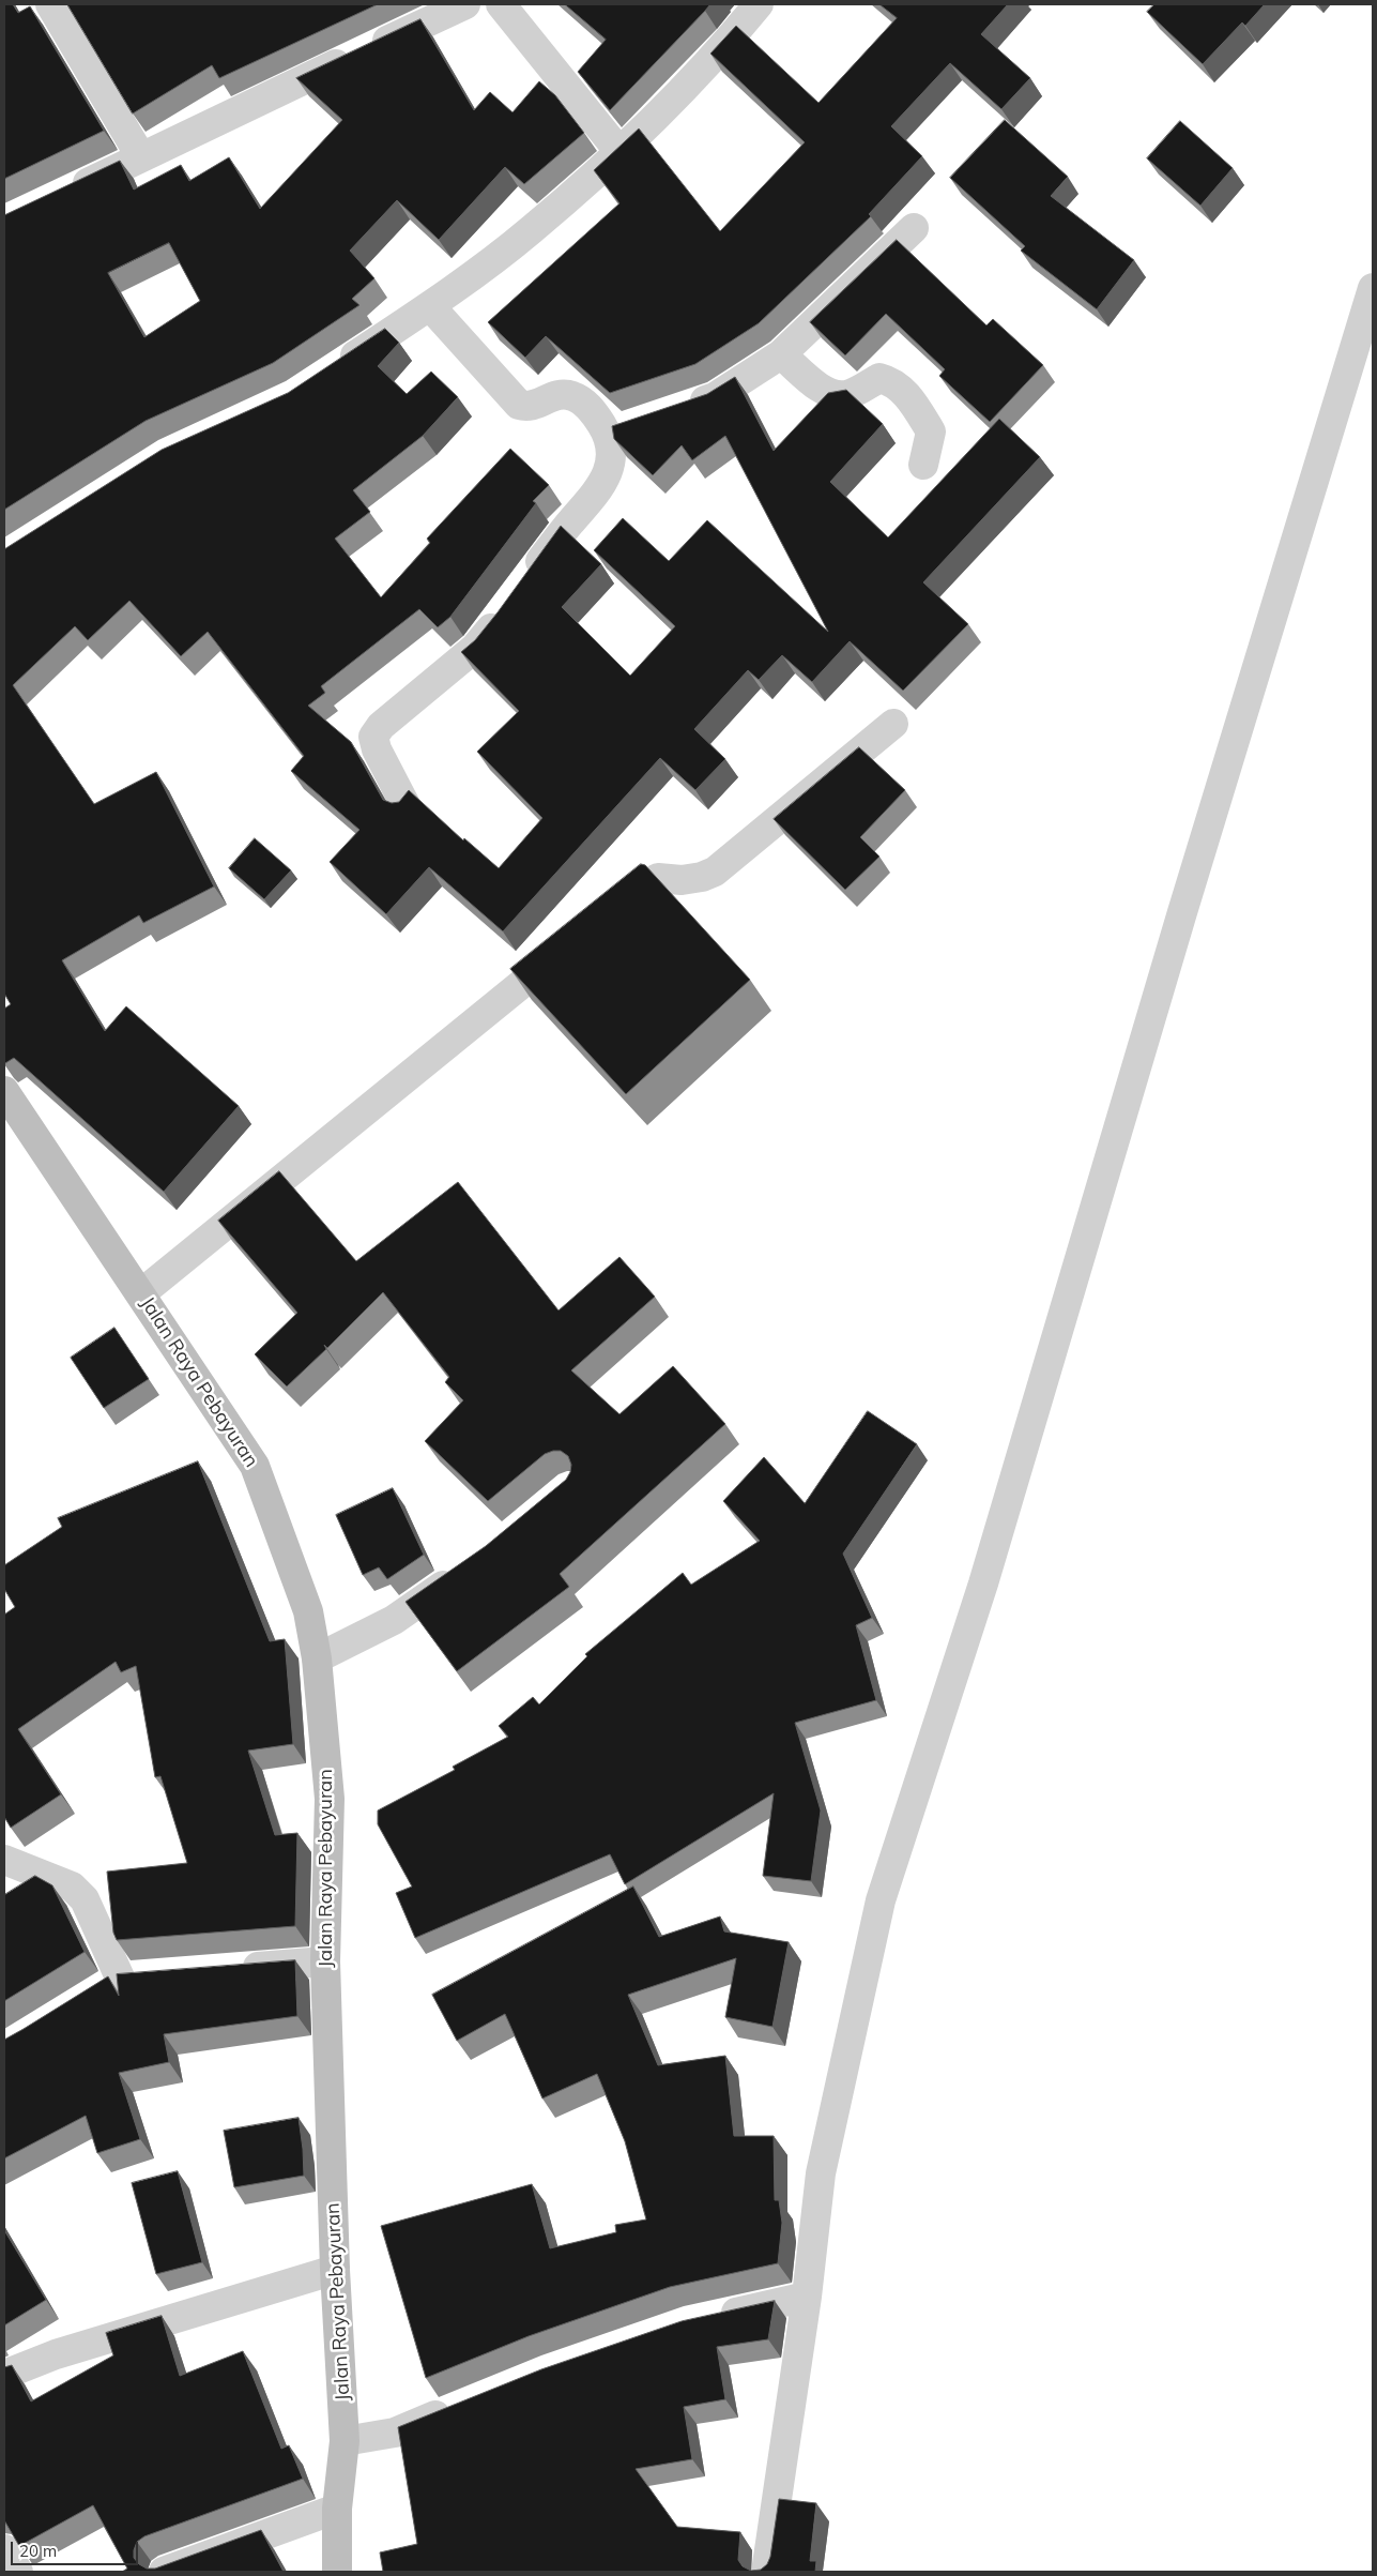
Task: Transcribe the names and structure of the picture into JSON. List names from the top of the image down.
{
  "streets": {
    "main road": ["Jalan Raya Pebayuran"]
  },
  "scale_bar": "20 m"
}
